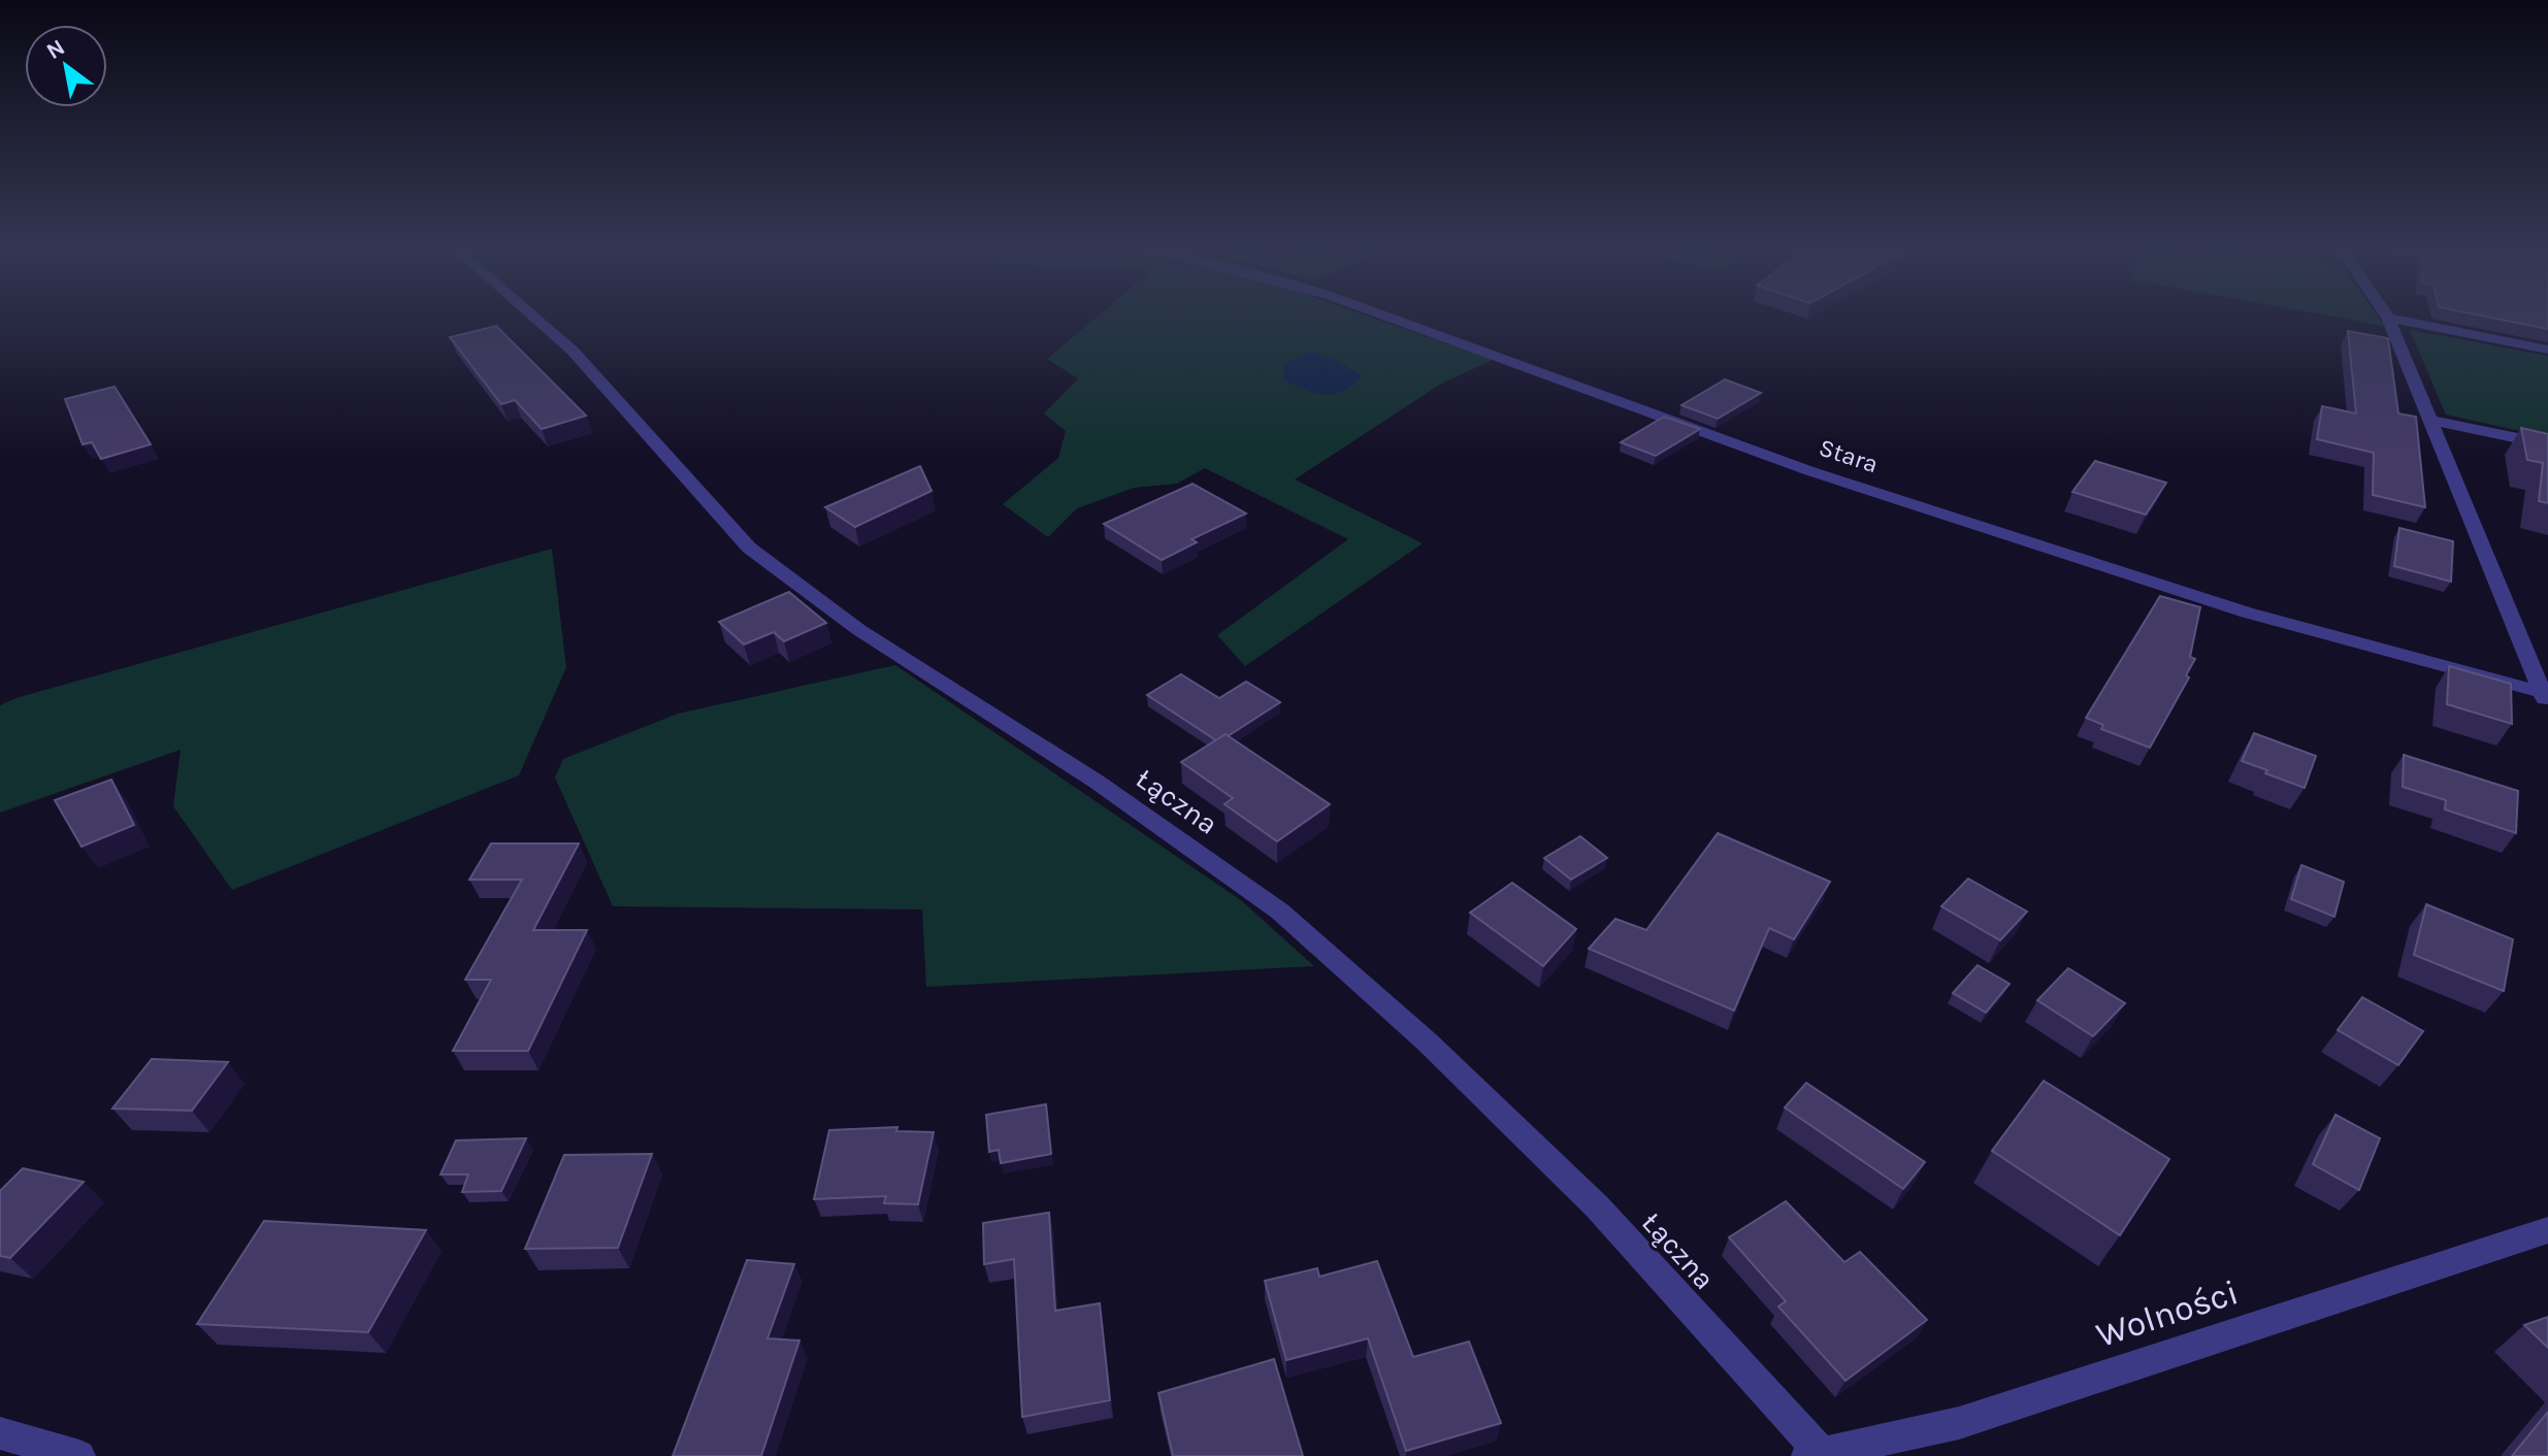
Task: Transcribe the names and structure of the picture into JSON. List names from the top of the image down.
{
  "streets": {
    "street": ["Stara", "Łączna", "Wolności"]
  },
  "crossings": [
    ["Łączna", "Wolności"]
  ],
  "north": "top left"
}
